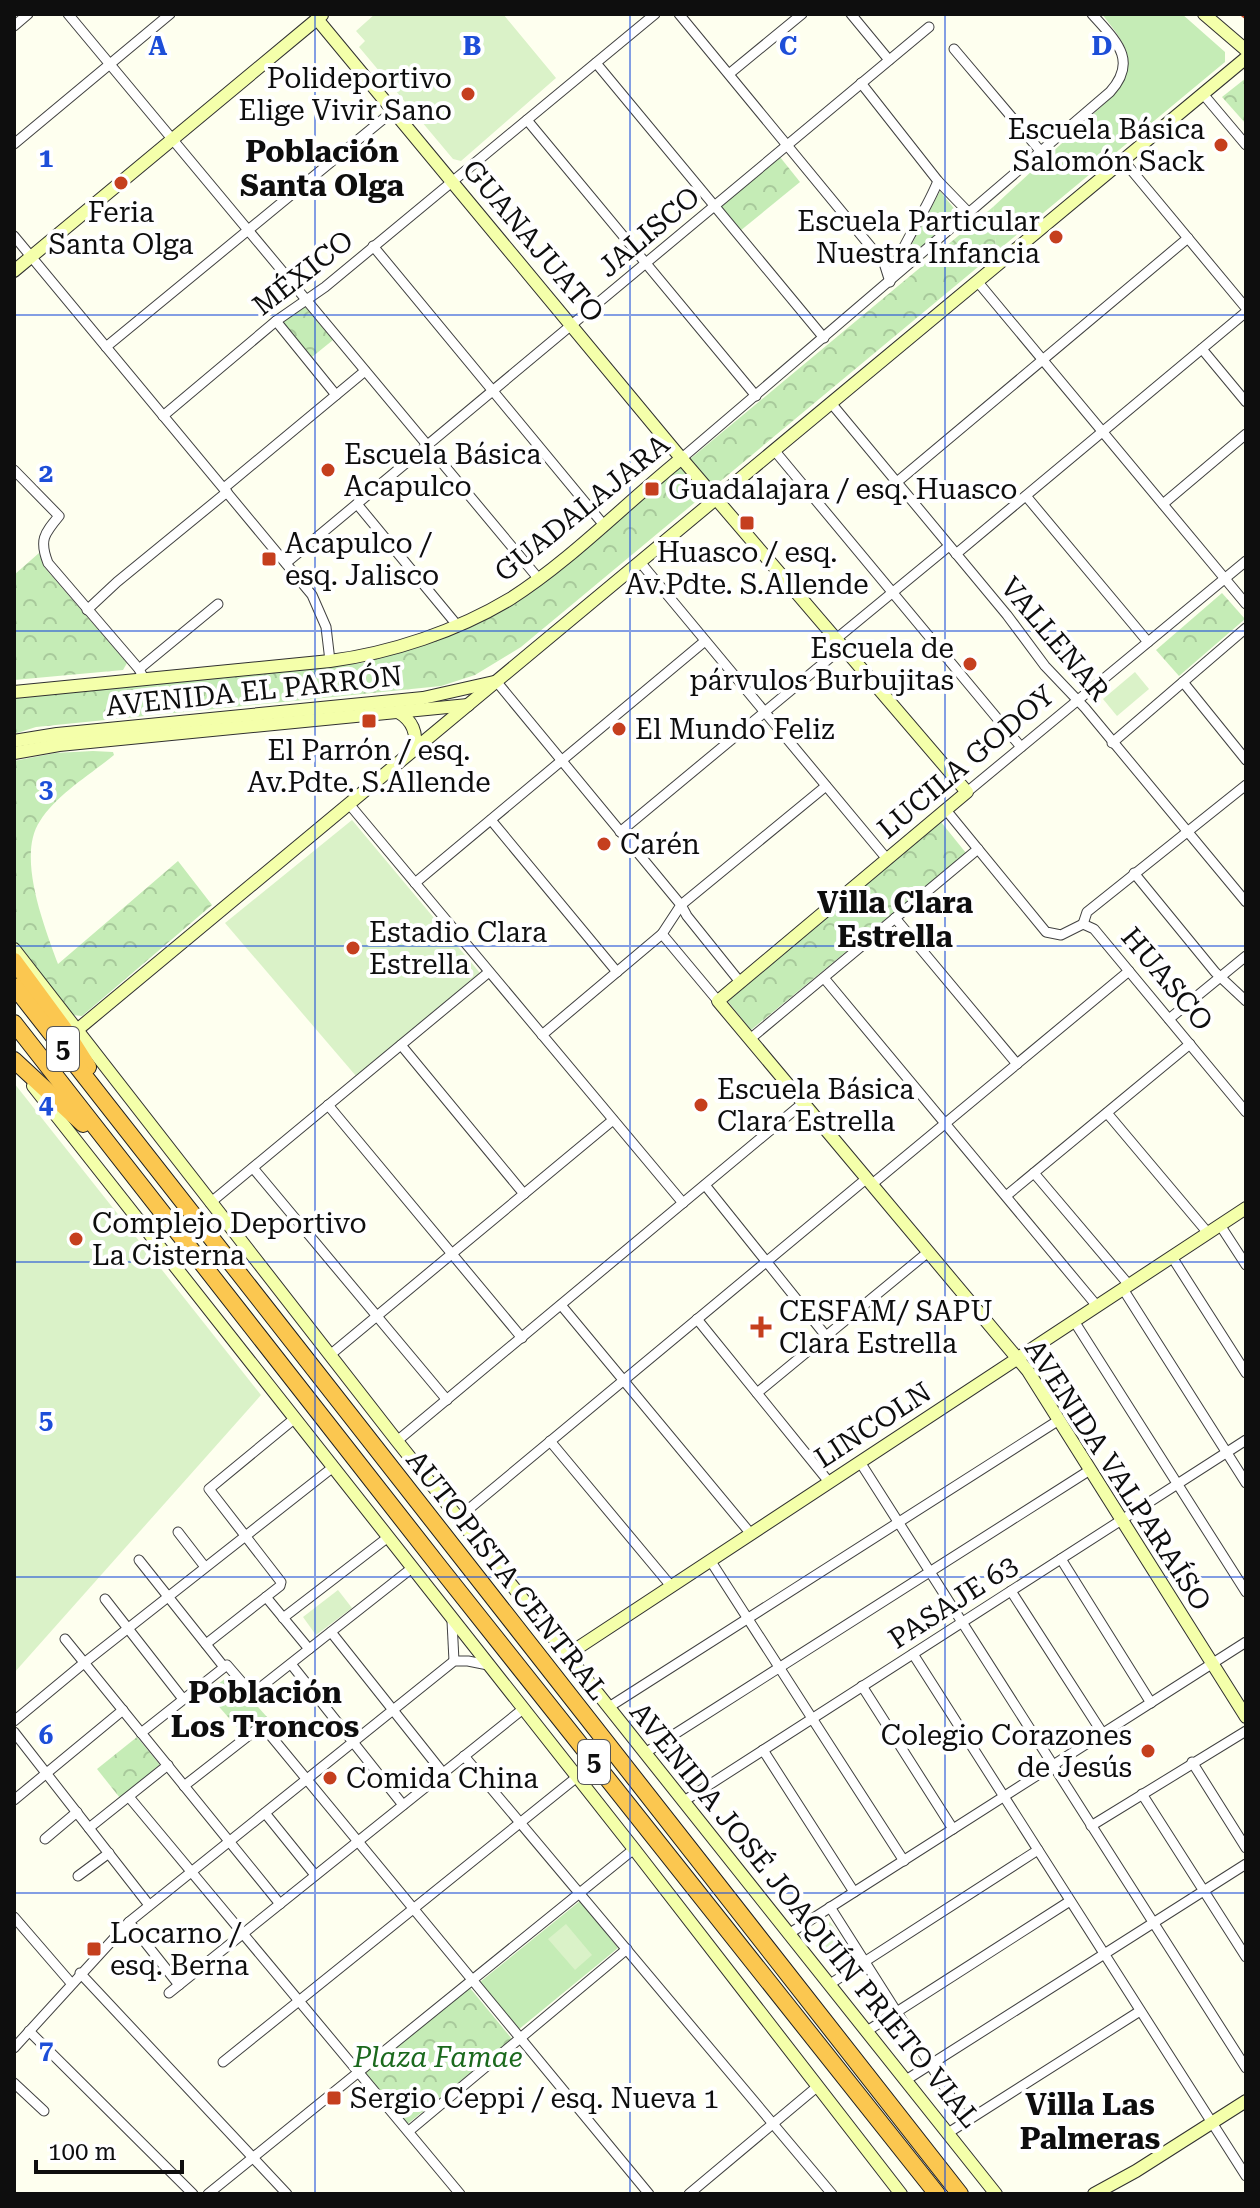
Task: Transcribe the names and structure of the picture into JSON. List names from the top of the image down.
{
  "streets": {
    "highway": ["5", "AUTOPISTA CENTRAL"],
    "main road": [
      "GUANAJUATO",
      "GUADALAJARA",
      "AVENIDA EL PARRÓN",
      "LUCILA GODOY",
      "LINCOLN",
      "AVENIDA VALPARAÍSO",
      "AVENIDA JOSÉ JOAQUÍN PRIETO VIAL"
    ],
    "street": [
      "JALISCO",
      "MÉXICO",
      "VALLENAR",
      "HUASCO",
      "PASAJE 63"
    ]
  },
  "crossings": [
    ["JALISCO", "GUANAJUATO"],
    ["GUANAJUATO", "MÉXICO"],
    ["GUANAJUATO", "GUADALAJARA"],
    ["VALLENAR", "LUCILA GODOY"],
    ["LUCILA GODOY", "HUASCO"],
    ["LUCILA GODOY", "AVENIDA VALPARAÍSO"],
    ["LINCOLN", "AVENIDA VALPARAÍSO"],
    ["LINCOLN", "AVENIDA JOSÉ JOAQUÍN PRIETO VIAL"],
    ["AVENIDA VALPARAÍSO", "PASAJE 63"],
    ["PASAJE 63", "AVENIDA JOSÉ JOAQUÍN PRIETO VIAL"]
  ],
  "districts": [
    "Población Santa Olga",
    "Villa Clara Estrella",
    "Población Los Troncos",
    "Villa Las Palmeras"
  ],
  "parks": ["Plaza Famae"],
  "places": {
    "other": [
      "Polideportivo Elige Vivir Sano",
      "Escuela Básica Salomón Sack",
      "Feria Santa Olga",
      "Escuela Particular Nuestra Infancia",
      "Escuela Básica Acapulco",
      "Escuela de párvulos Burbujitas",
      "El Mundo Feliz",
      "Carén",
      "Estadio Clara Estrella",
      "Escuela Básica Clara Estrella",
      "Complejo Deportivo La Cisterna",
      "Colegio Corazones de Jesús",
      "Comida China"
    ],
    "transit": [
      "Guadalajara / esq. Huasco",
      "Huasco / esq. Av.Pdte. S.Allende",
      "Acapulco / esq. Jalisco",
      "El Parrón / esq. Av.Pdte. S.Allende",
      "Locarno / esq. Berna",
      "Sergio Ceppi / esq. Nueva 1"
    ],
    "health": ["CESFAM/ SAPU Clara Estrella"]
  },
  "scale_bar": "100 m",
  "grid": {
    "columns": [
      "A",
      "B",
      "C",
      "D"
    ],
    "rows": [
      "1",
      "2",
      "3",
      "4",
      "5",
      "6",
      "7"
    ]
  }
}
